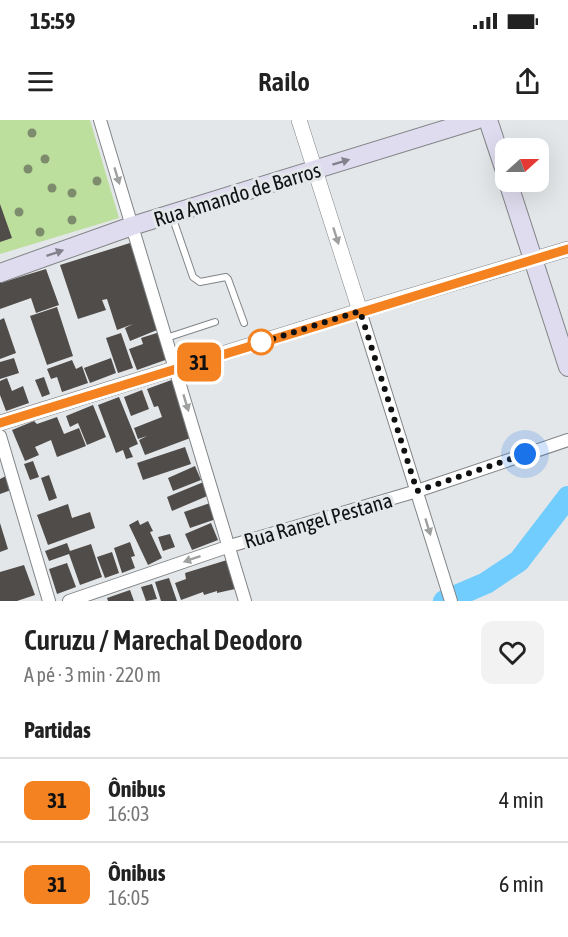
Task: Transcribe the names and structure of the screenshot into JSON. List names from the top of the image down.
{
  "streets": {
    "main road": ["Rua Amando de Barros"],
    "street": ["Rua Rangel Pestana"]
  },
  "one_way": ["Rua Amando de Barros"],
  "lines": ["bus line 31"],
  "north": "right",
  "page": {
    "status": "15:59",
    "header": "Railo",
    "on_map": "31",
    "heading": [
      ["Curuzu / Marechal Deodoro", "A pé · 3 min · 220 m"],
      "Partidas"
    ],
    "list": [
      {
        "mark": "31",
        "name": "Ônibus",
        "note": "16:03",
        "value": "4 min"
      },
      {
        "mark": "31",
        "name": "Ônibus",
        "note": "16:05",
        "value": "6 min"
      }
    ]
  }
}
